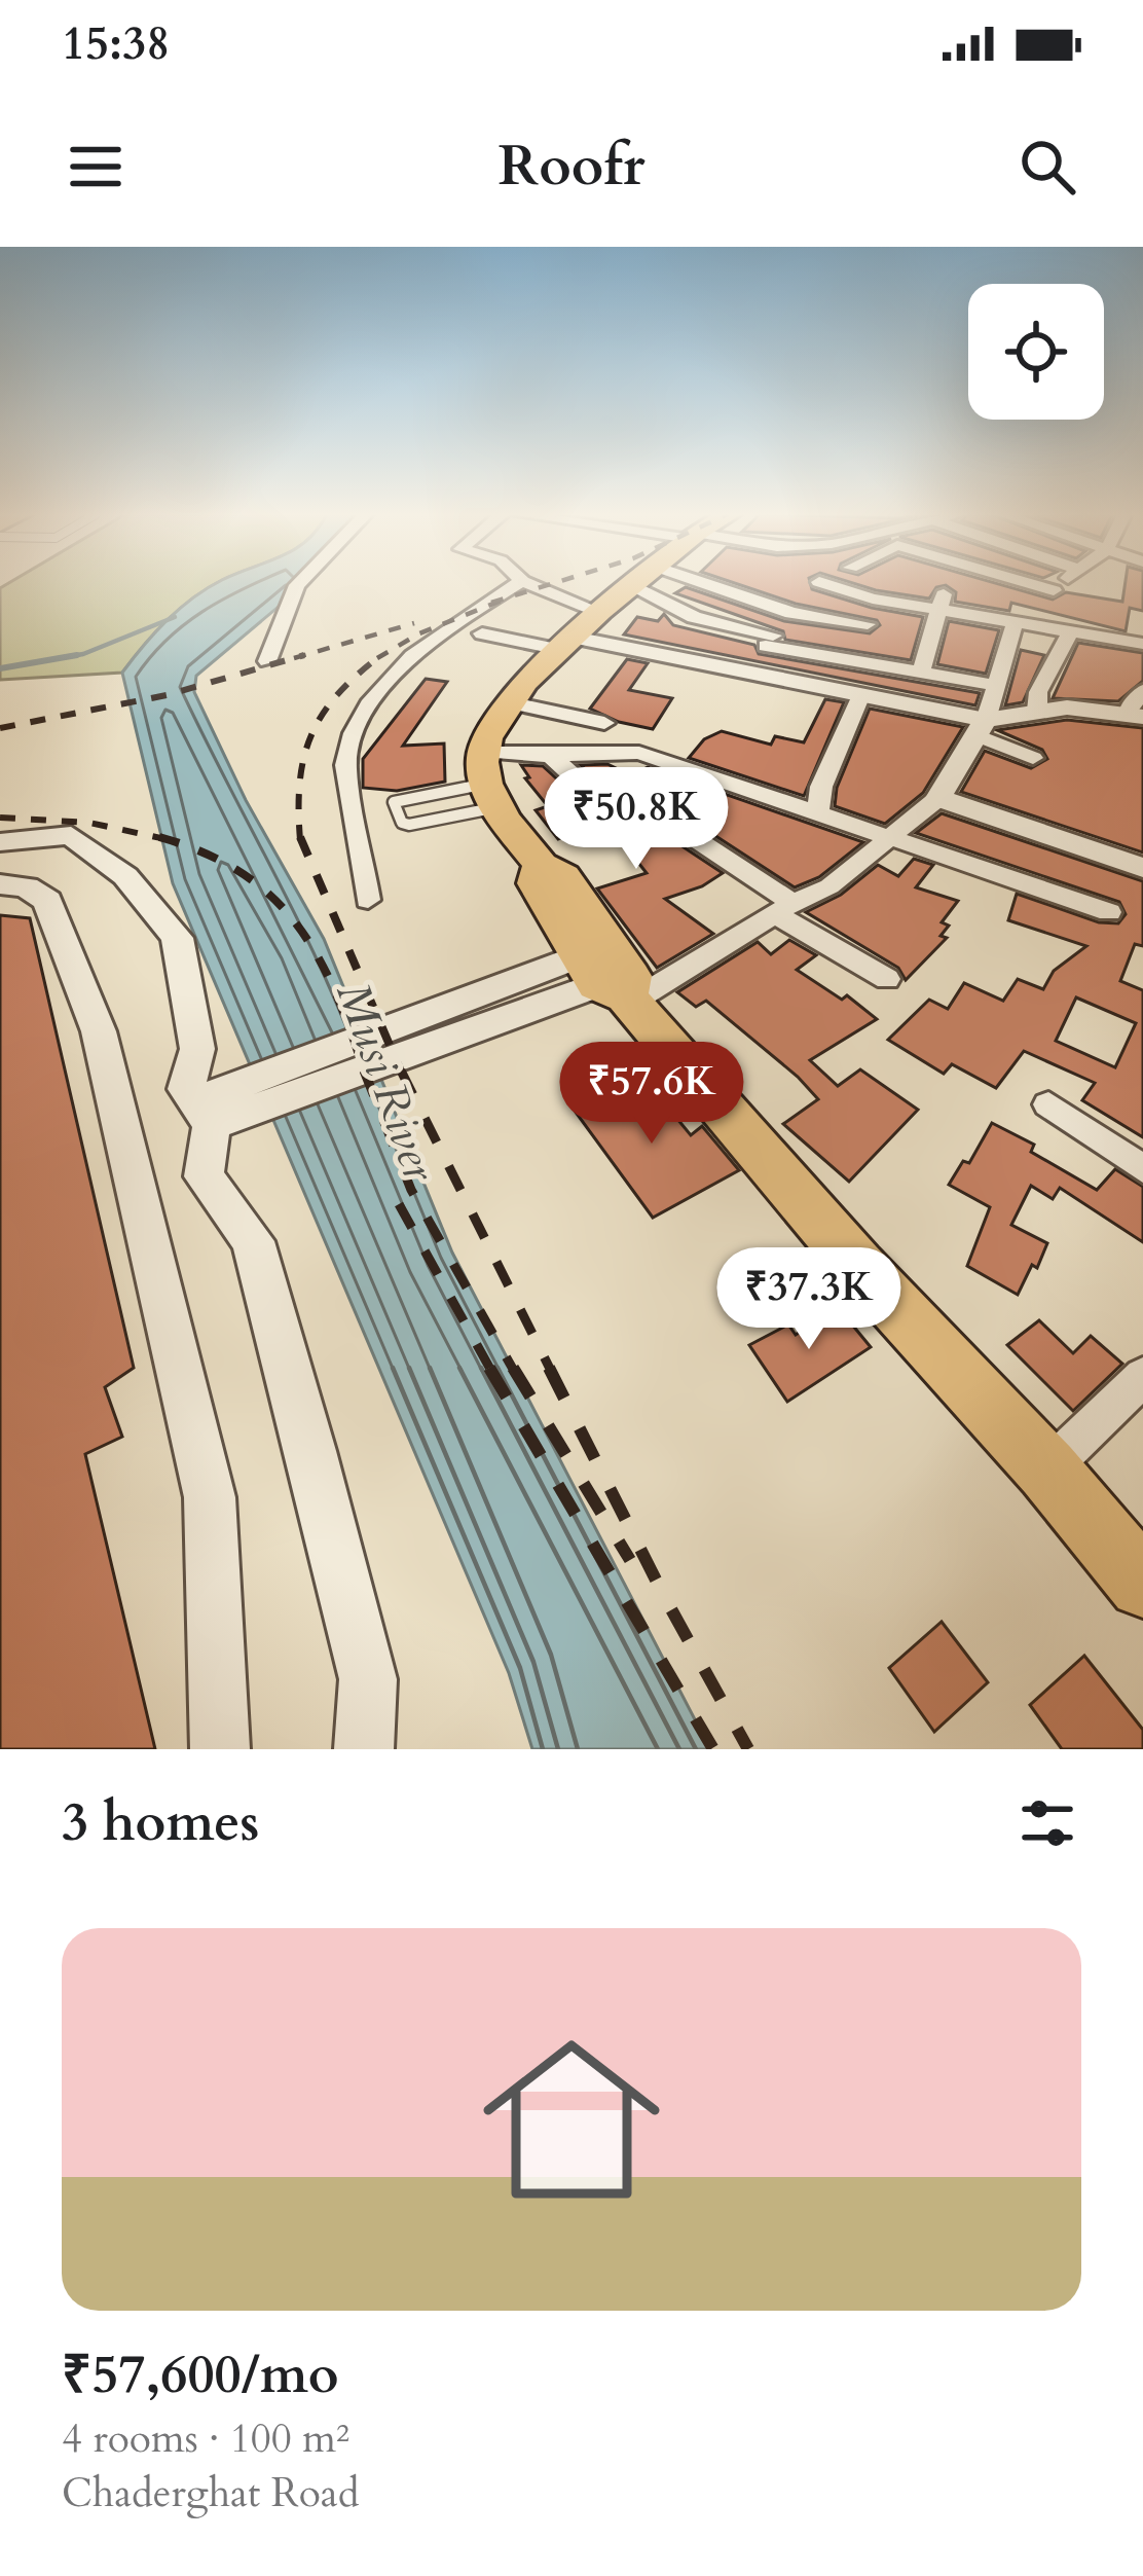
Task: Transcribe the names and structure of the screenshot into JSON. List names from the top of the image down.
{
  "water": ["Musi River"],
  "page": {
    "status": "15:38",
    "header": "Roofr",
    "price": ["₹50.8K", "₹57.6K", "₹37.3K"],
    "heading": "3 homes",
    "list": [
      {
        "name": "₹57,600/mo",
        "note": "4 rooms · 100 m² · Chaderghat Road"
      }
    ]
  }
}
